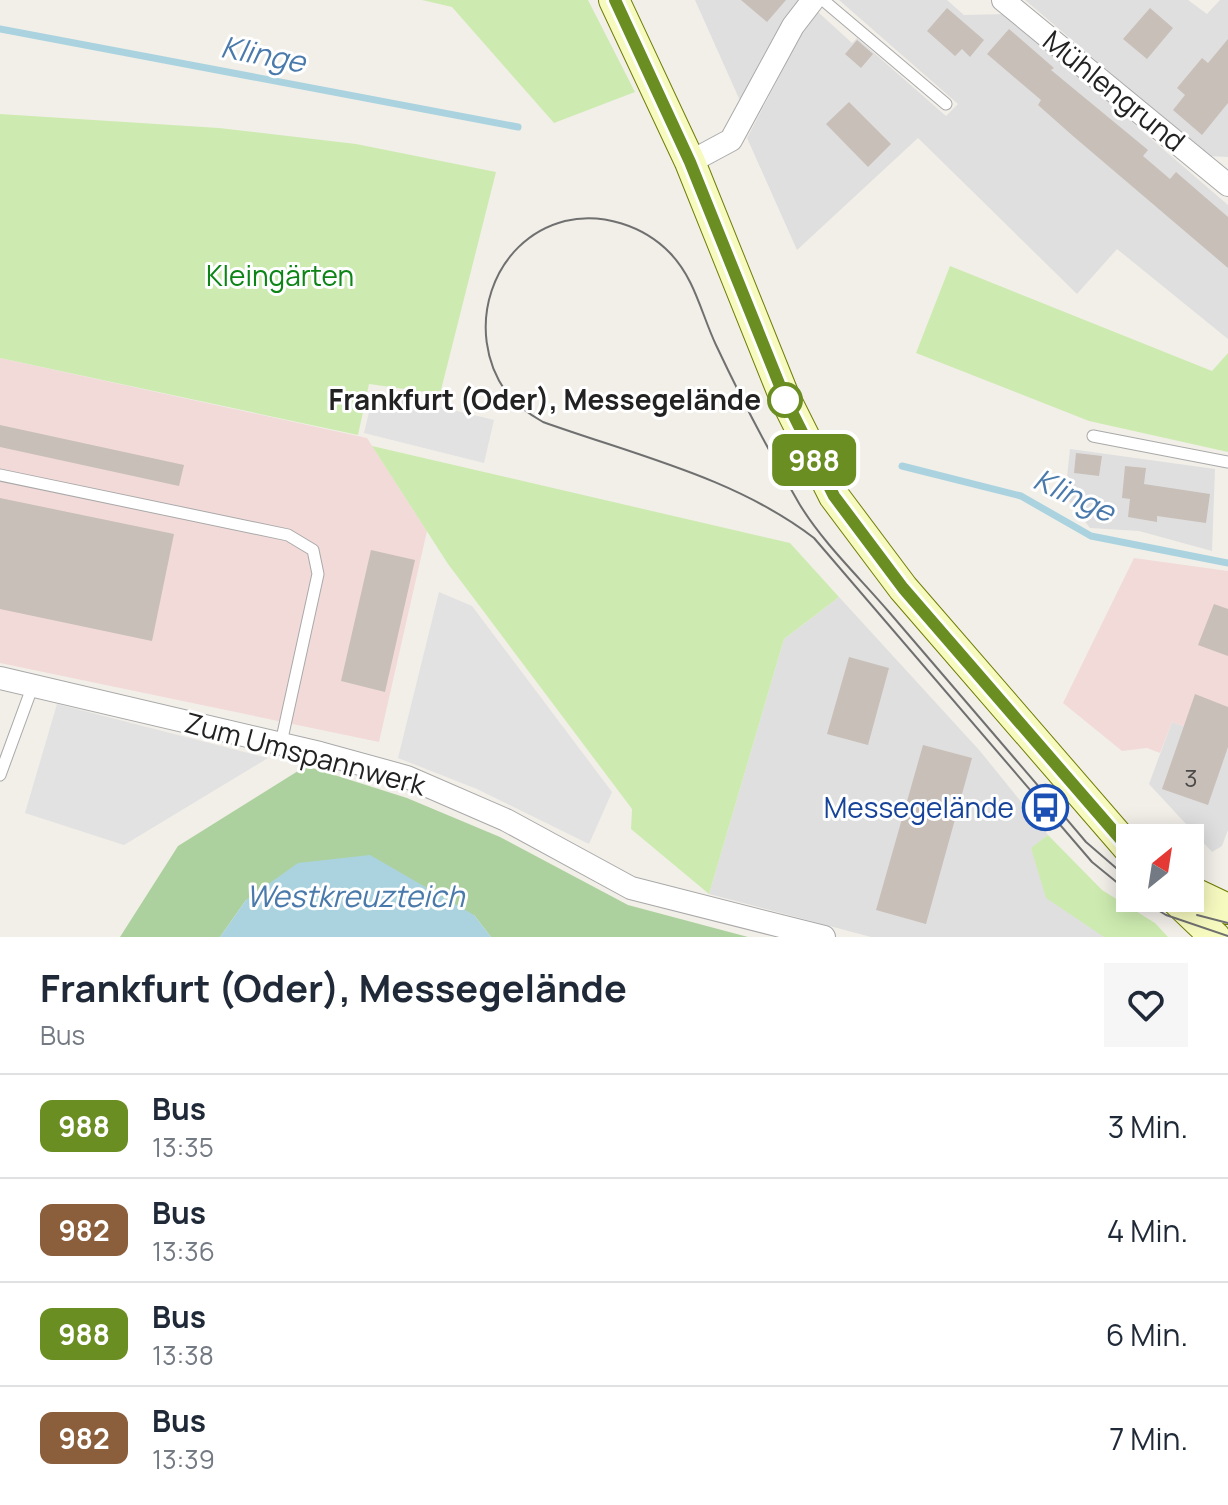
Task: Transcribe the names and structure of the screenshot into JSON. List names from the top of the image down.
{
  "streets": {
    "street": ["Mühlengrund", "Zum Umspannwerk"]
  },
  "water": ["Klinge", "Westkreuzteich"],
  "parks": ["Kleingärten"],
  "places": {
    "other": ["Frankfurt (Oder), Messegelände"],
    "bus stop": ["Messegelände"]
  },
  "lines": ["bus line 988"],
  "house_numbers": ["3"],
  "north": "top right",
  "page": {
    "on_map": "988",
    "heading": ["Frankfurt (Oder), Messegelände", "Bus"],
    "list": [
      {
        "mark": "988",
        "name": "Bus",
        "note": "13:35",
        "value": "3 Min."
      },
      {
        "mark": "982",
        "name": "Bus",
        "note": "13:36",
        "value": "4 Min."
      },
      {
        "mark": "988",
        "name": "Bus",
        "note": "13:38",
        "value": "6 Min."
      },
      {
        "mark": "982",
        "name": "Bus",
        "note": "13:39",
        "value": "7 Min."
      }
    ]
  }
}
